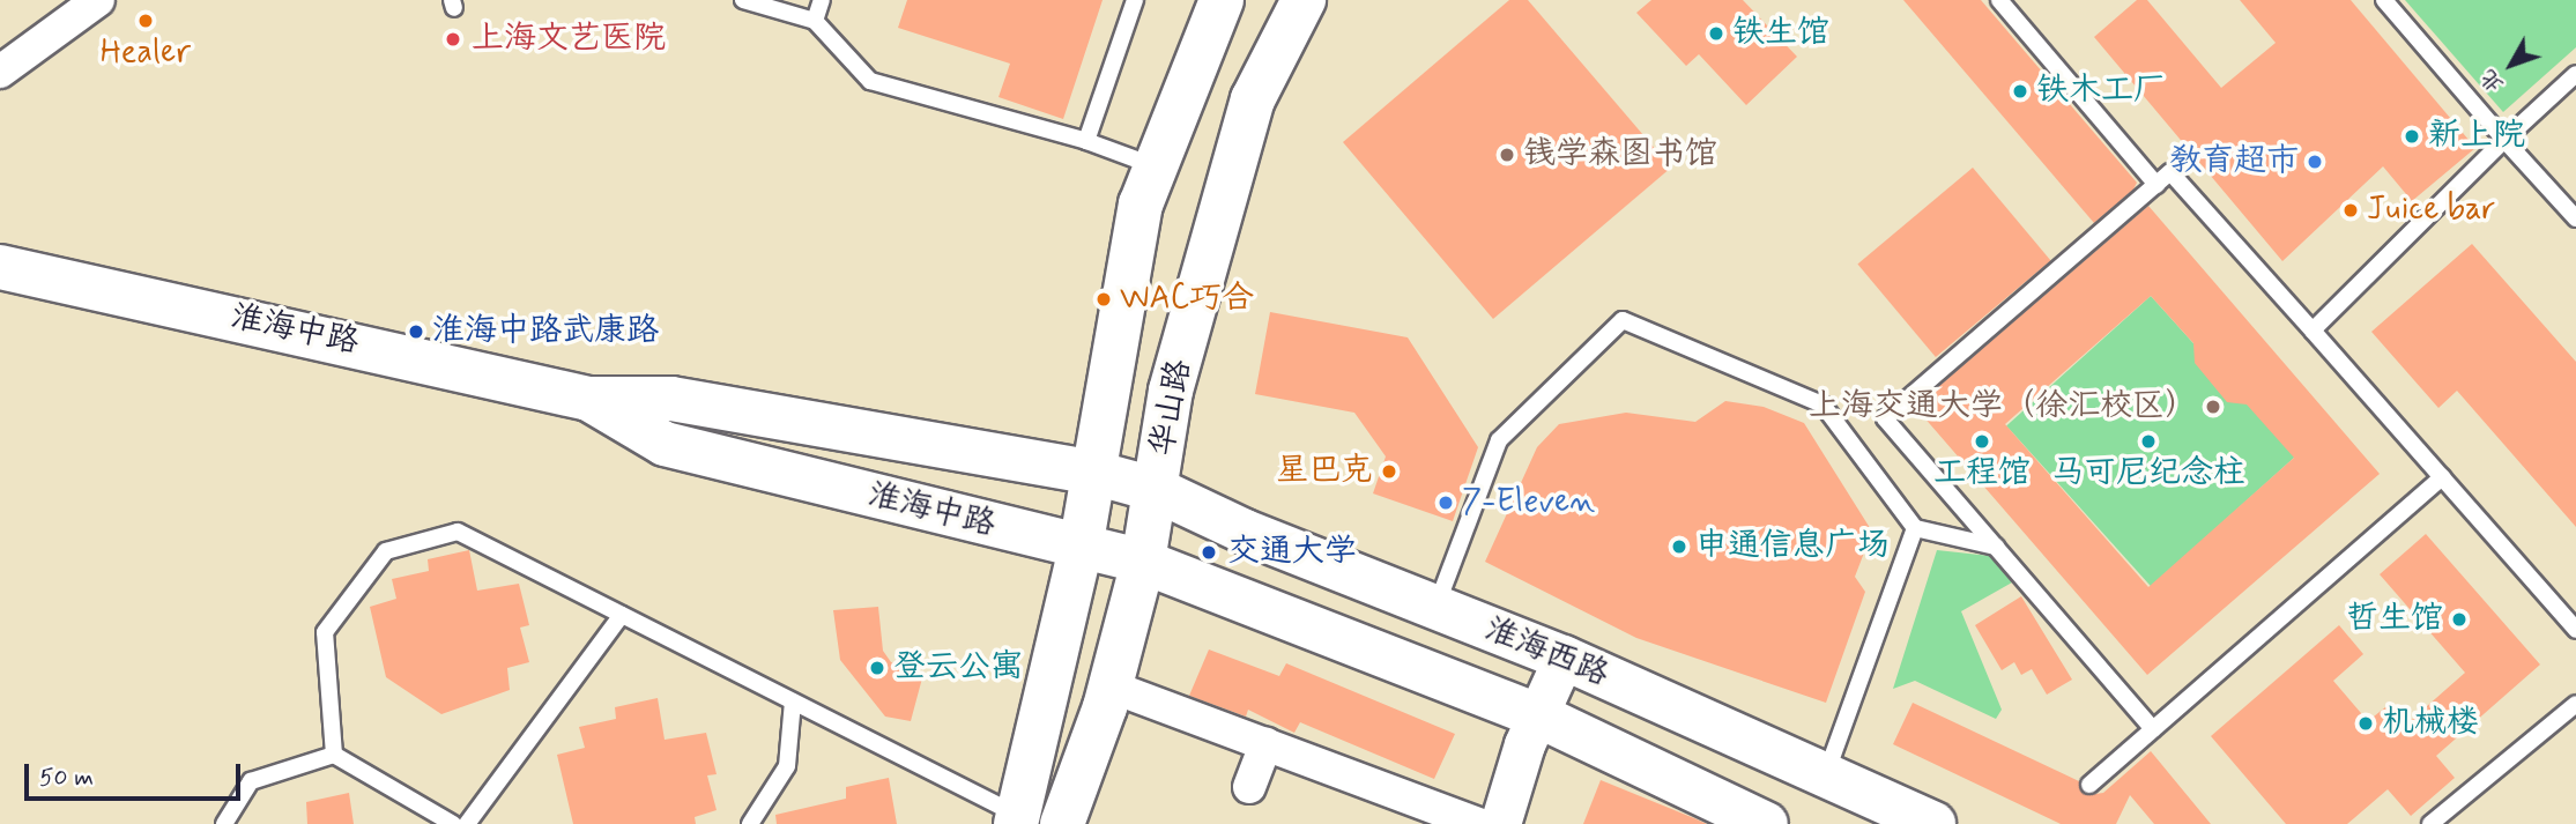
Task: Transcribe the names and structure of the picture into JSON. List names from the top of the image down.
{
  "streets": {
    "main road": ["淮海中路", "华山路", "淮海西路"]
  },
  "crossings": [
    ["淮海中路", "华山路"],
    ["淮海中路", "淮海西路"],
    ["华山路", "淮海西路"]
  ],
  "places": [
    "Healer",
    "铁生馆",
    "上海文艺医院",
    "铁木工厂",
    "新上院",
    "钱学森图书馆",
    "教育超市",
    "Juice bar",
    "WAC巧合",
    "淮海中路武康路",
    "上海交通大学（徐汇校区）",
    "工程馆",
    "马可尼纪念柱",
    "星巴克",
    "7-Eleven",
    "申通信息广场",
    "交通大学",
    "哲生馆",
    "登云公寓",
    "机械楼"
  ],
  "scale_bar": "50 m",
  "north": "bottom left"
}
